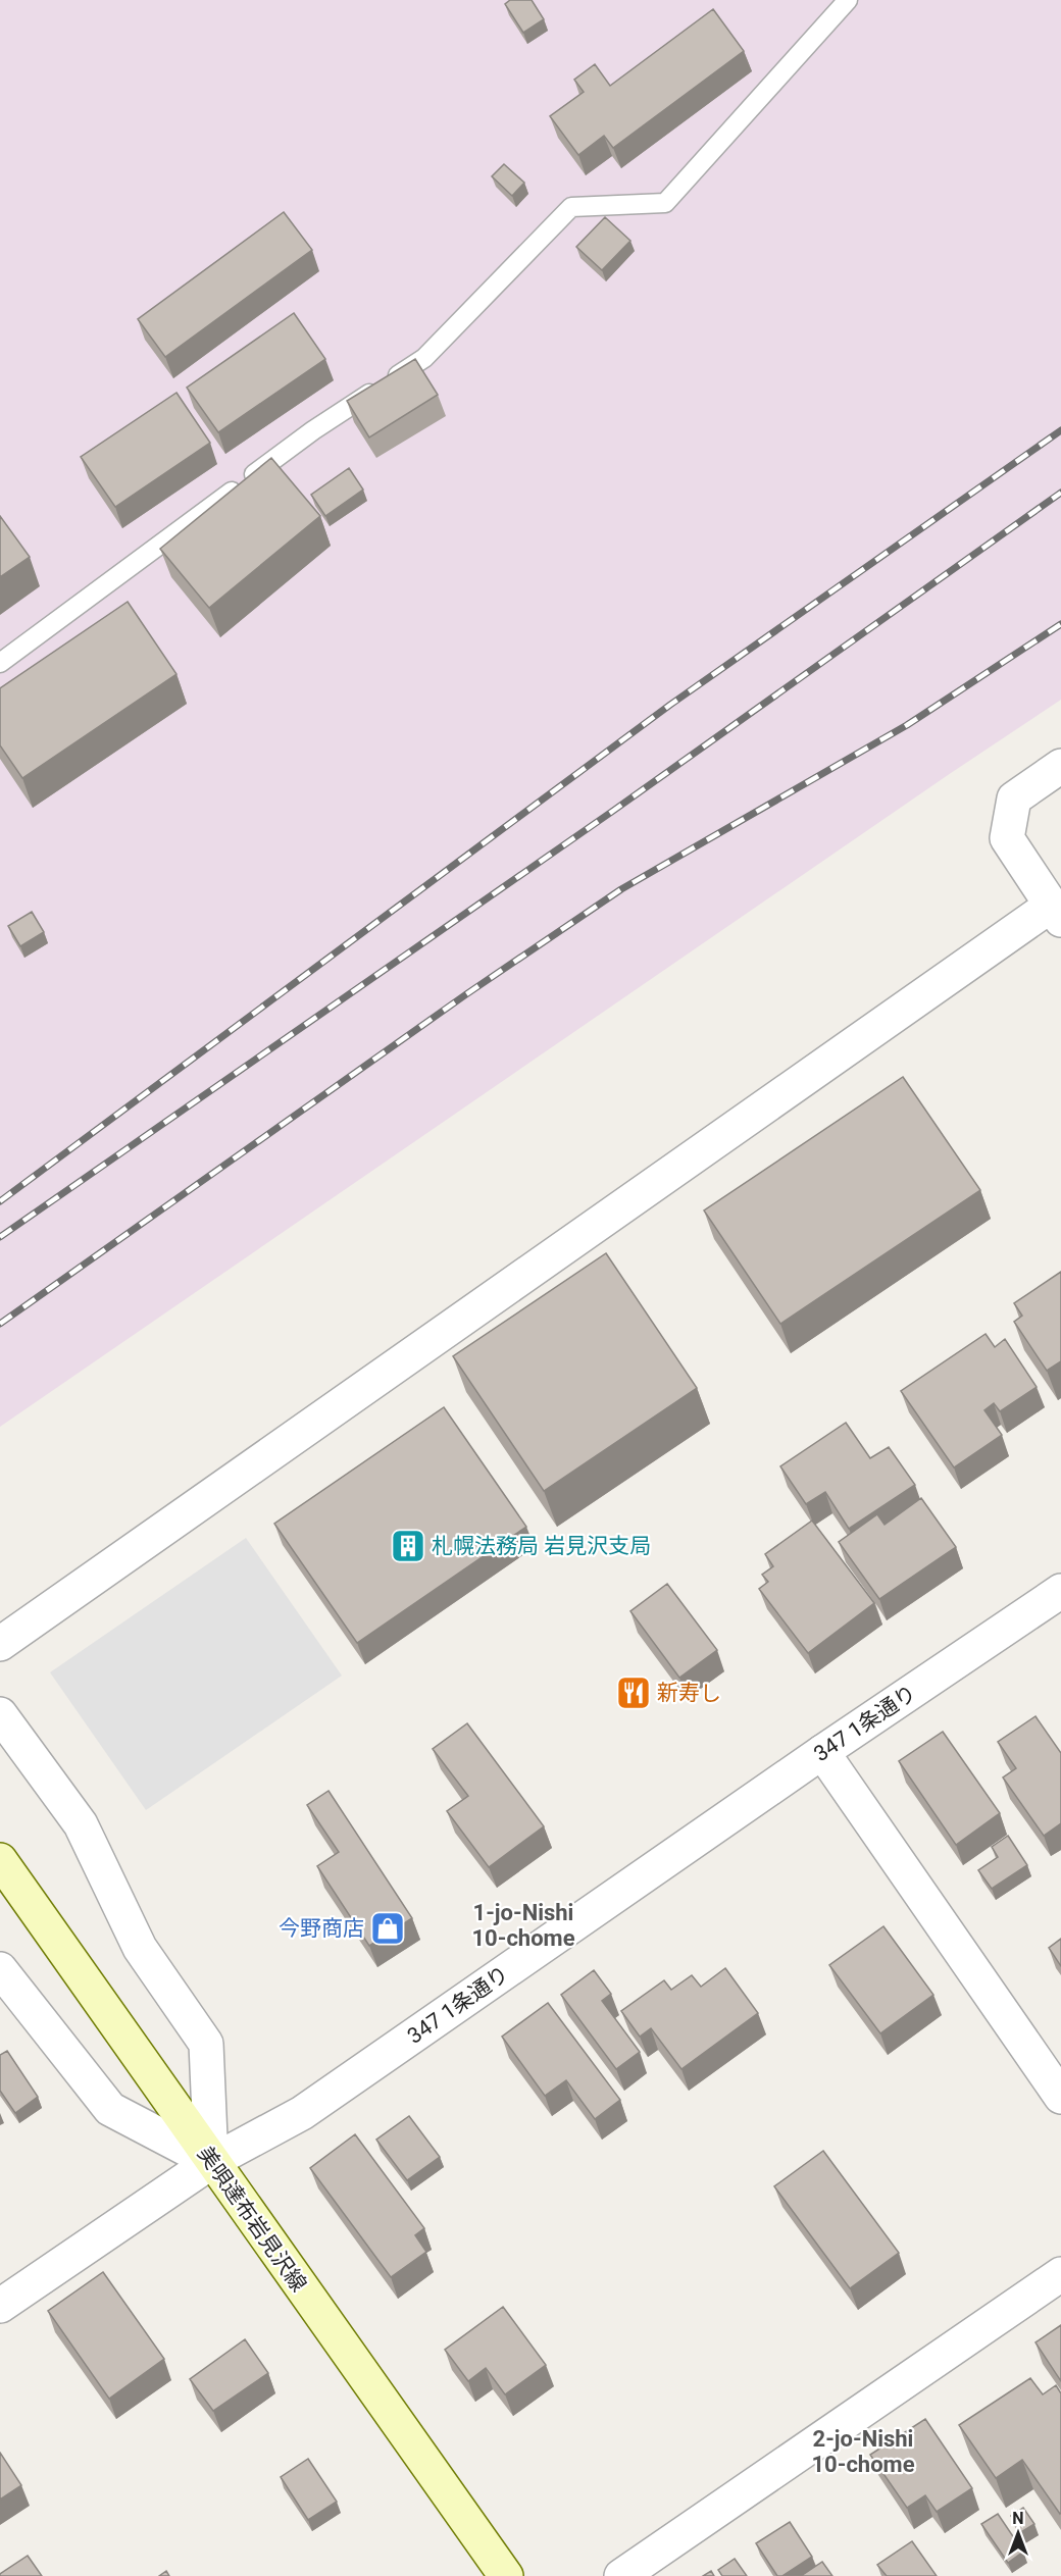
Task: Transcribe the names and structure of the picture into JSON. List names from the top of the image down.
{
  "streets": {
    "main road": ["美唄達布岩見沢線"],
    "street": ["347 1条通り"]
  },
  "crossings": [
    ["347 1条通り", "美唄達布岩見沢線"]
  ],
  "districts": ["1-jo-Nishi 10-chome", "2-jo-Nishi 10-chome"],
  "places": {
    "building": ["札幌法務局 岩見沢支局"],
    "restaurant": ["新寿し"],
    "shop": ["今野商店"]
  },
  "north": "top"
}
